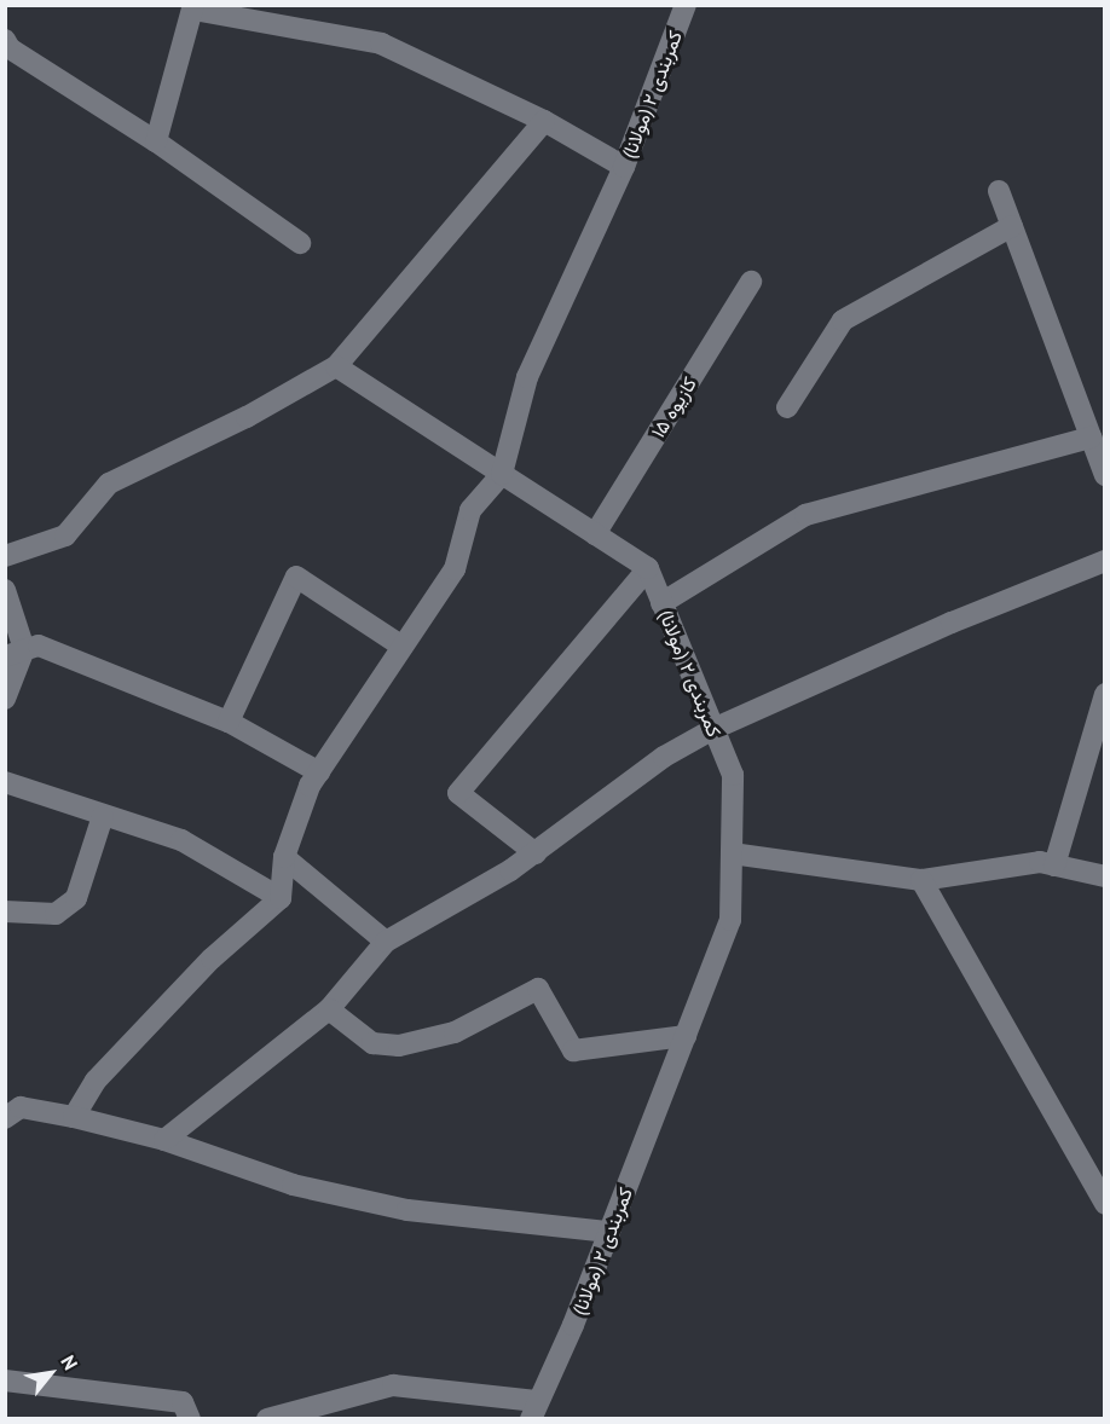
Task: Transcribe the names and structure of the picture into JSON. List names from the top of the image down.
{
  "streets": {
    "street": ["کمربندی ۲ (مولانا)", "کازیوه ۱۵"]
  },
  "north": "top right"
}
